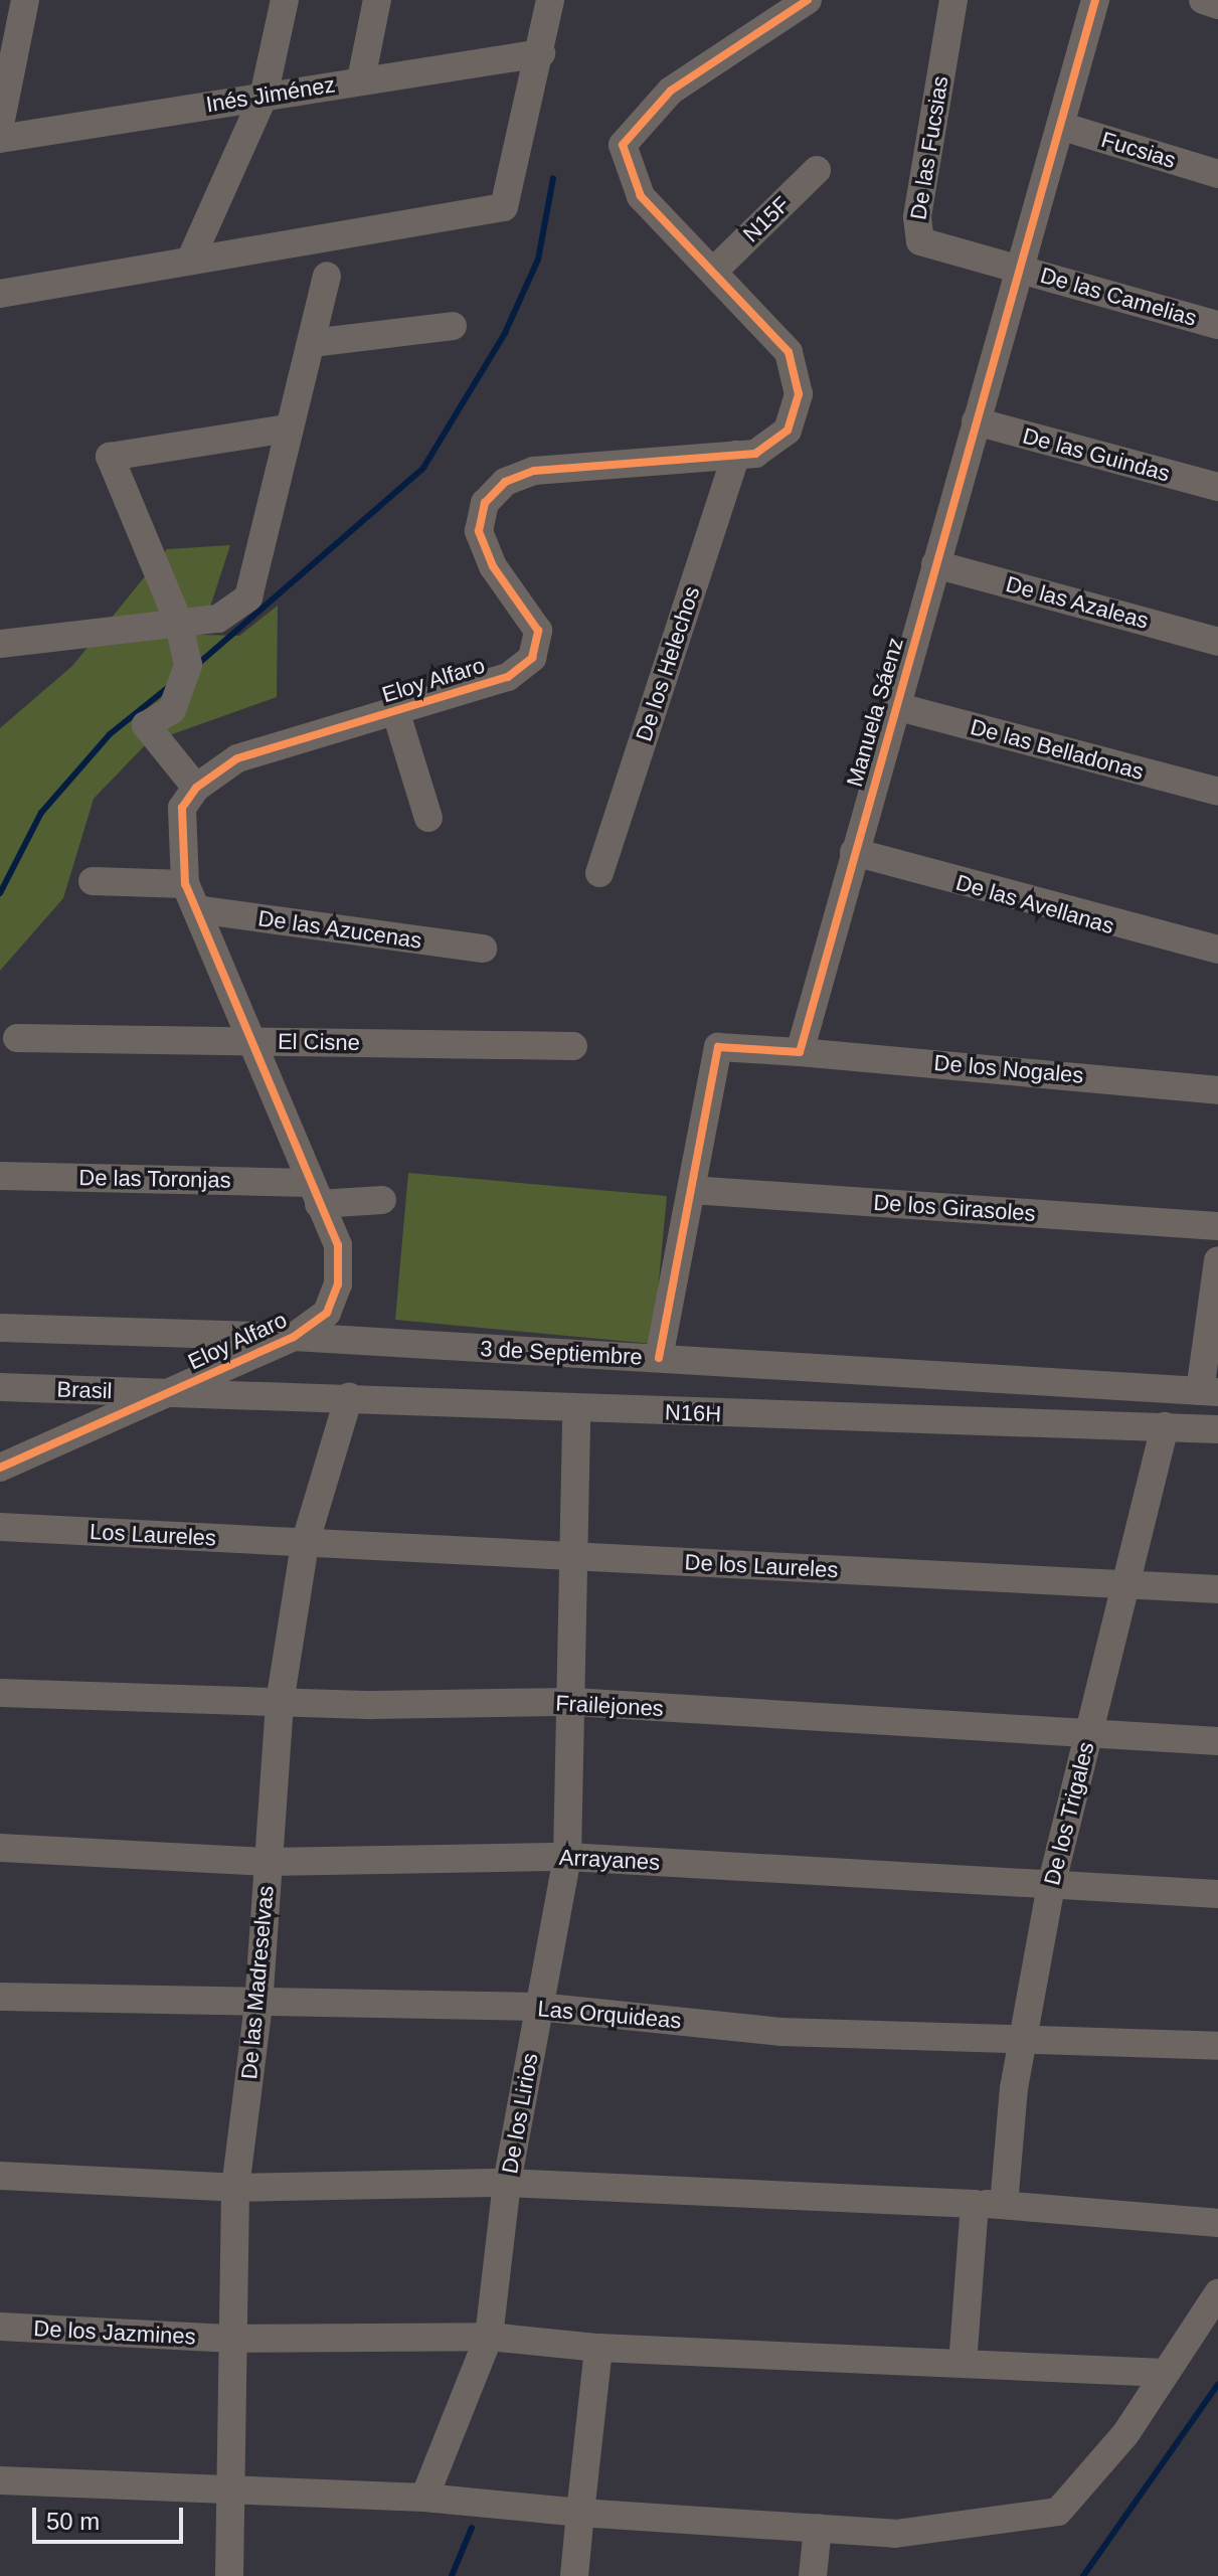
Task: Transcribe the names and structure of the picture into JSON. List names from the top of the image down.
{
  "streets": {
    "street": [
      "Inés Jiménez",
      "De las Fucsias",
      "Fucsias",
      "N15F",
      "De las Camelias",
      "De las Guindas",
      "De las Azaleas",
      "De los Helechos",
      "Eloy Alfaro",
      "Manuela Sáenz",
      "De las Belladonas",
      "De las Avellanas",
      "De las Azucenas",
      "El Cisne",
      "De los Nogales",
      "De las Toronjas",
      "De los Girasoles",
      "3 de Septiembre",
      "Brasil",
      "N16H",
      "Los Laureles",
      "De los Laureles",
      "Frailejones",
      "De los Trigales",
      "Arrayanes",
      "De las Madreselvas",
      "Las Orquideas",
      "De los Lirios",
      "De los Jazmines"
    ]
  },
  "crossings": [
    ["De las Fucsias", "De las Camelias"],
    ["De las Fucsias", "Manuela Sáenz"],
    ["Fucsias", "Manuela Sáenz"],
    ["N15F", "Eloy Alfaro"],
    ["De las Camelias", "Manuela Sáenz"],
    ["De las Guindas", "Manuela Sáenz"],
    ["De las Azaleas", "Manuela Sáenz"],
    ["De los Helechos", "Eloy Alfaro"],
    ["Eloy Alfaro", "De las Azucenas"],
    ["Eloy Alfaro", "El Cisne"],
    ["Eloy Alfaro", "De las Toronjas"],
    ["Eloy Alfaro", "3 de Septiembre"],
    ["Eloy Alfaro", "Brasil"],
    ["Eloy Alfaro", "N16H"],
    ["Manuela Sáenz", "De las Belladonas"],
    ["Manuela Sáenz", "De las Avellanas"],
    ["Manuela Sáenz", "De los Nogales"],
    ["Brasil", "N16H"],
    ["N16H", "De los Trigales"],
    ["N16H", "De las Madreselvas"],
    ["N16H", "De los Lirios"],
    ["Los Laureles", "De los Laureles"],
    ["Los Laureles", "De las Madreselvas"],
    ["De los Laureles", "De los Trigales"],
    ["De los Laureles", "De las Madreselvas"],
    ["De los Laureles", "De los Lirios"],
    ["Frailejones", "De los Trigales"],
    ["Frailejones", "De las Madreselvas"],
    ["Frailejones", "De los Lirios"],
    ["De los Trigales", "Arrayanes"],
    ["De los Trigales", "Las Orquideas"],
    ["Arrayanes", "De las Madreselvas"],
    ["Arrayanes", "De los Lirios"],
    ["De las Madreselvas", "Las Orquideas"],
    ["De las Madreselvas", "De los Jazmines"],
    ["Las Orquideas", "De los Lirios"],
    ["De los Lirios", "De los Jazmines"]
  ],
  "scale_bar": "50 m"
}
